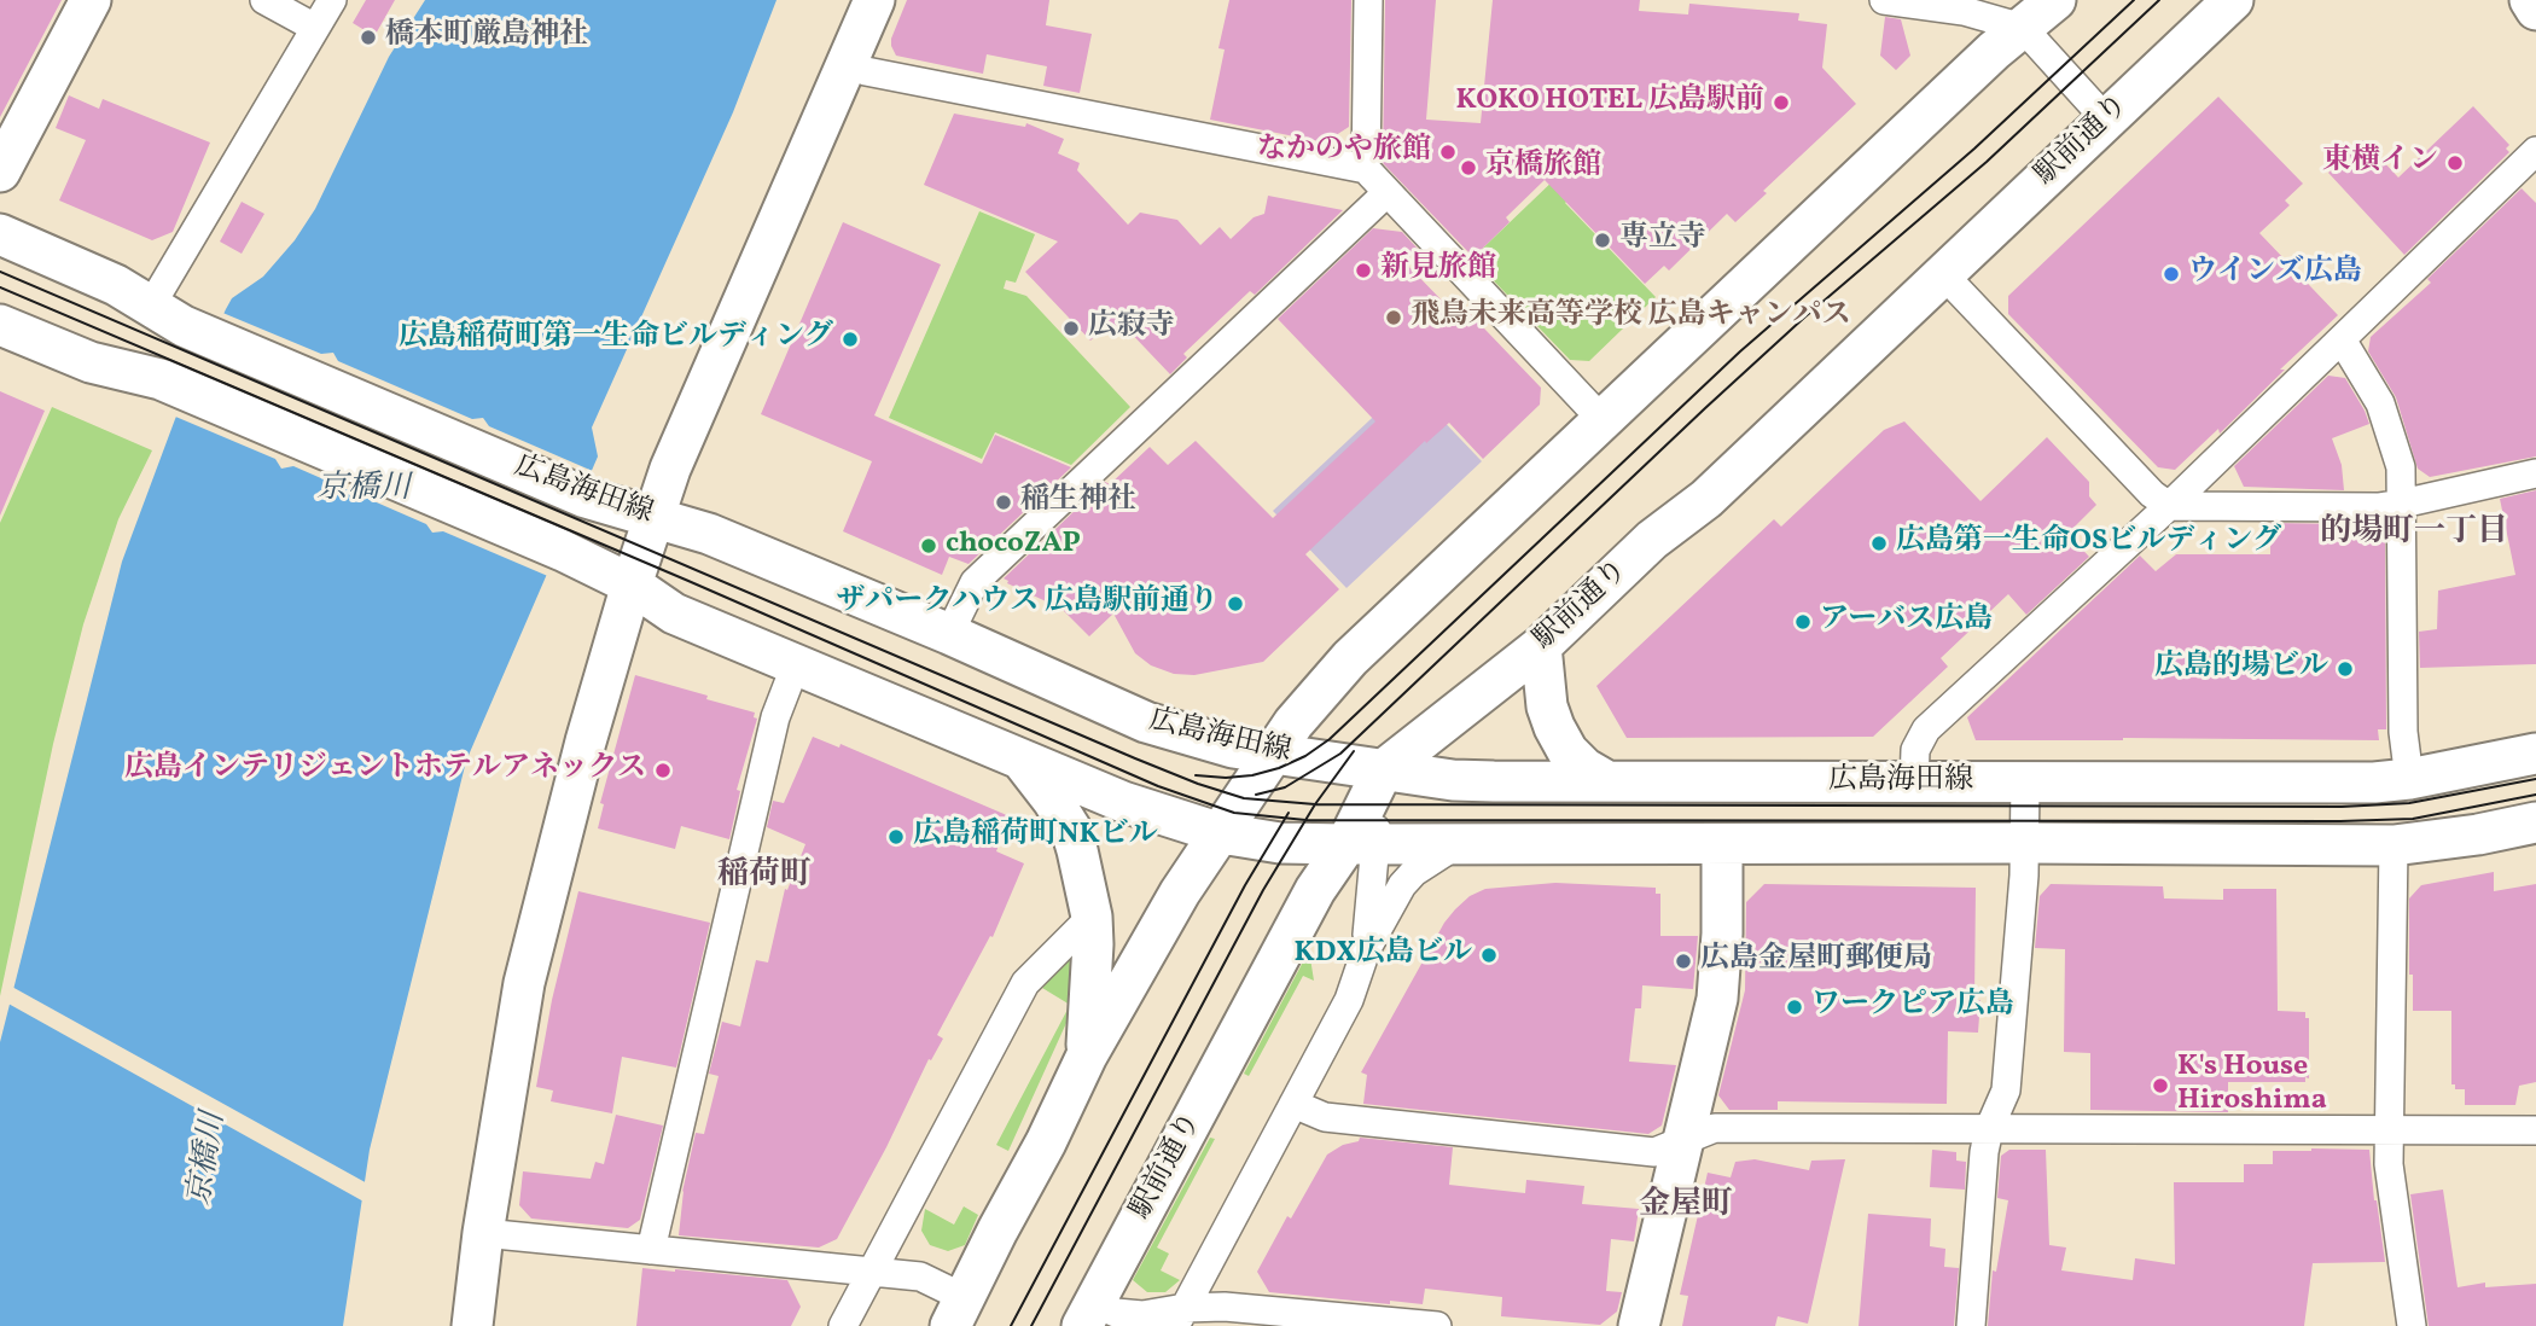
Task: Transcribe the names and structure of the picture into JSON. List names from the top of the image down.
{
  "streets": {
    "street": ["駅前通り", "広島海田線"]
  },
  "crossings": [
    ["駅前通り", "広島海田線"]
  ],
  "districts": ["的場町一丁目", "稲荷町", "金屋町"],
  "water": ["京橋川"],
  "places": [
    "橋本町厳島神社",
    "KOKO HOTEL 広島駅前",
    "なかのや旅館",
    "東横イン",
    "京橋旅館",
    "専立寺",
    "新見旅館",
    "ウインズ広島",
    "飛鳥未来高等学校 広島キャンパス",
    "広寂寺",
    "広島稲荷町第一生命ビルディング",
    "稲生神社",
    "広島第一生命OSビルディング",
    "chocoZAP",
    "ザパークハウス 広島駅前通り",
    "アーバス広島",
    "広島的場ビル",
    "広島インテリジェントホテルアネックス",
    "広島稲荷町NKビル",
    "KDX広島ビル",
    "広島金屋町郵便局",
    "ワークピア広島",
    "K's House Hiroshima"
  ]
}
